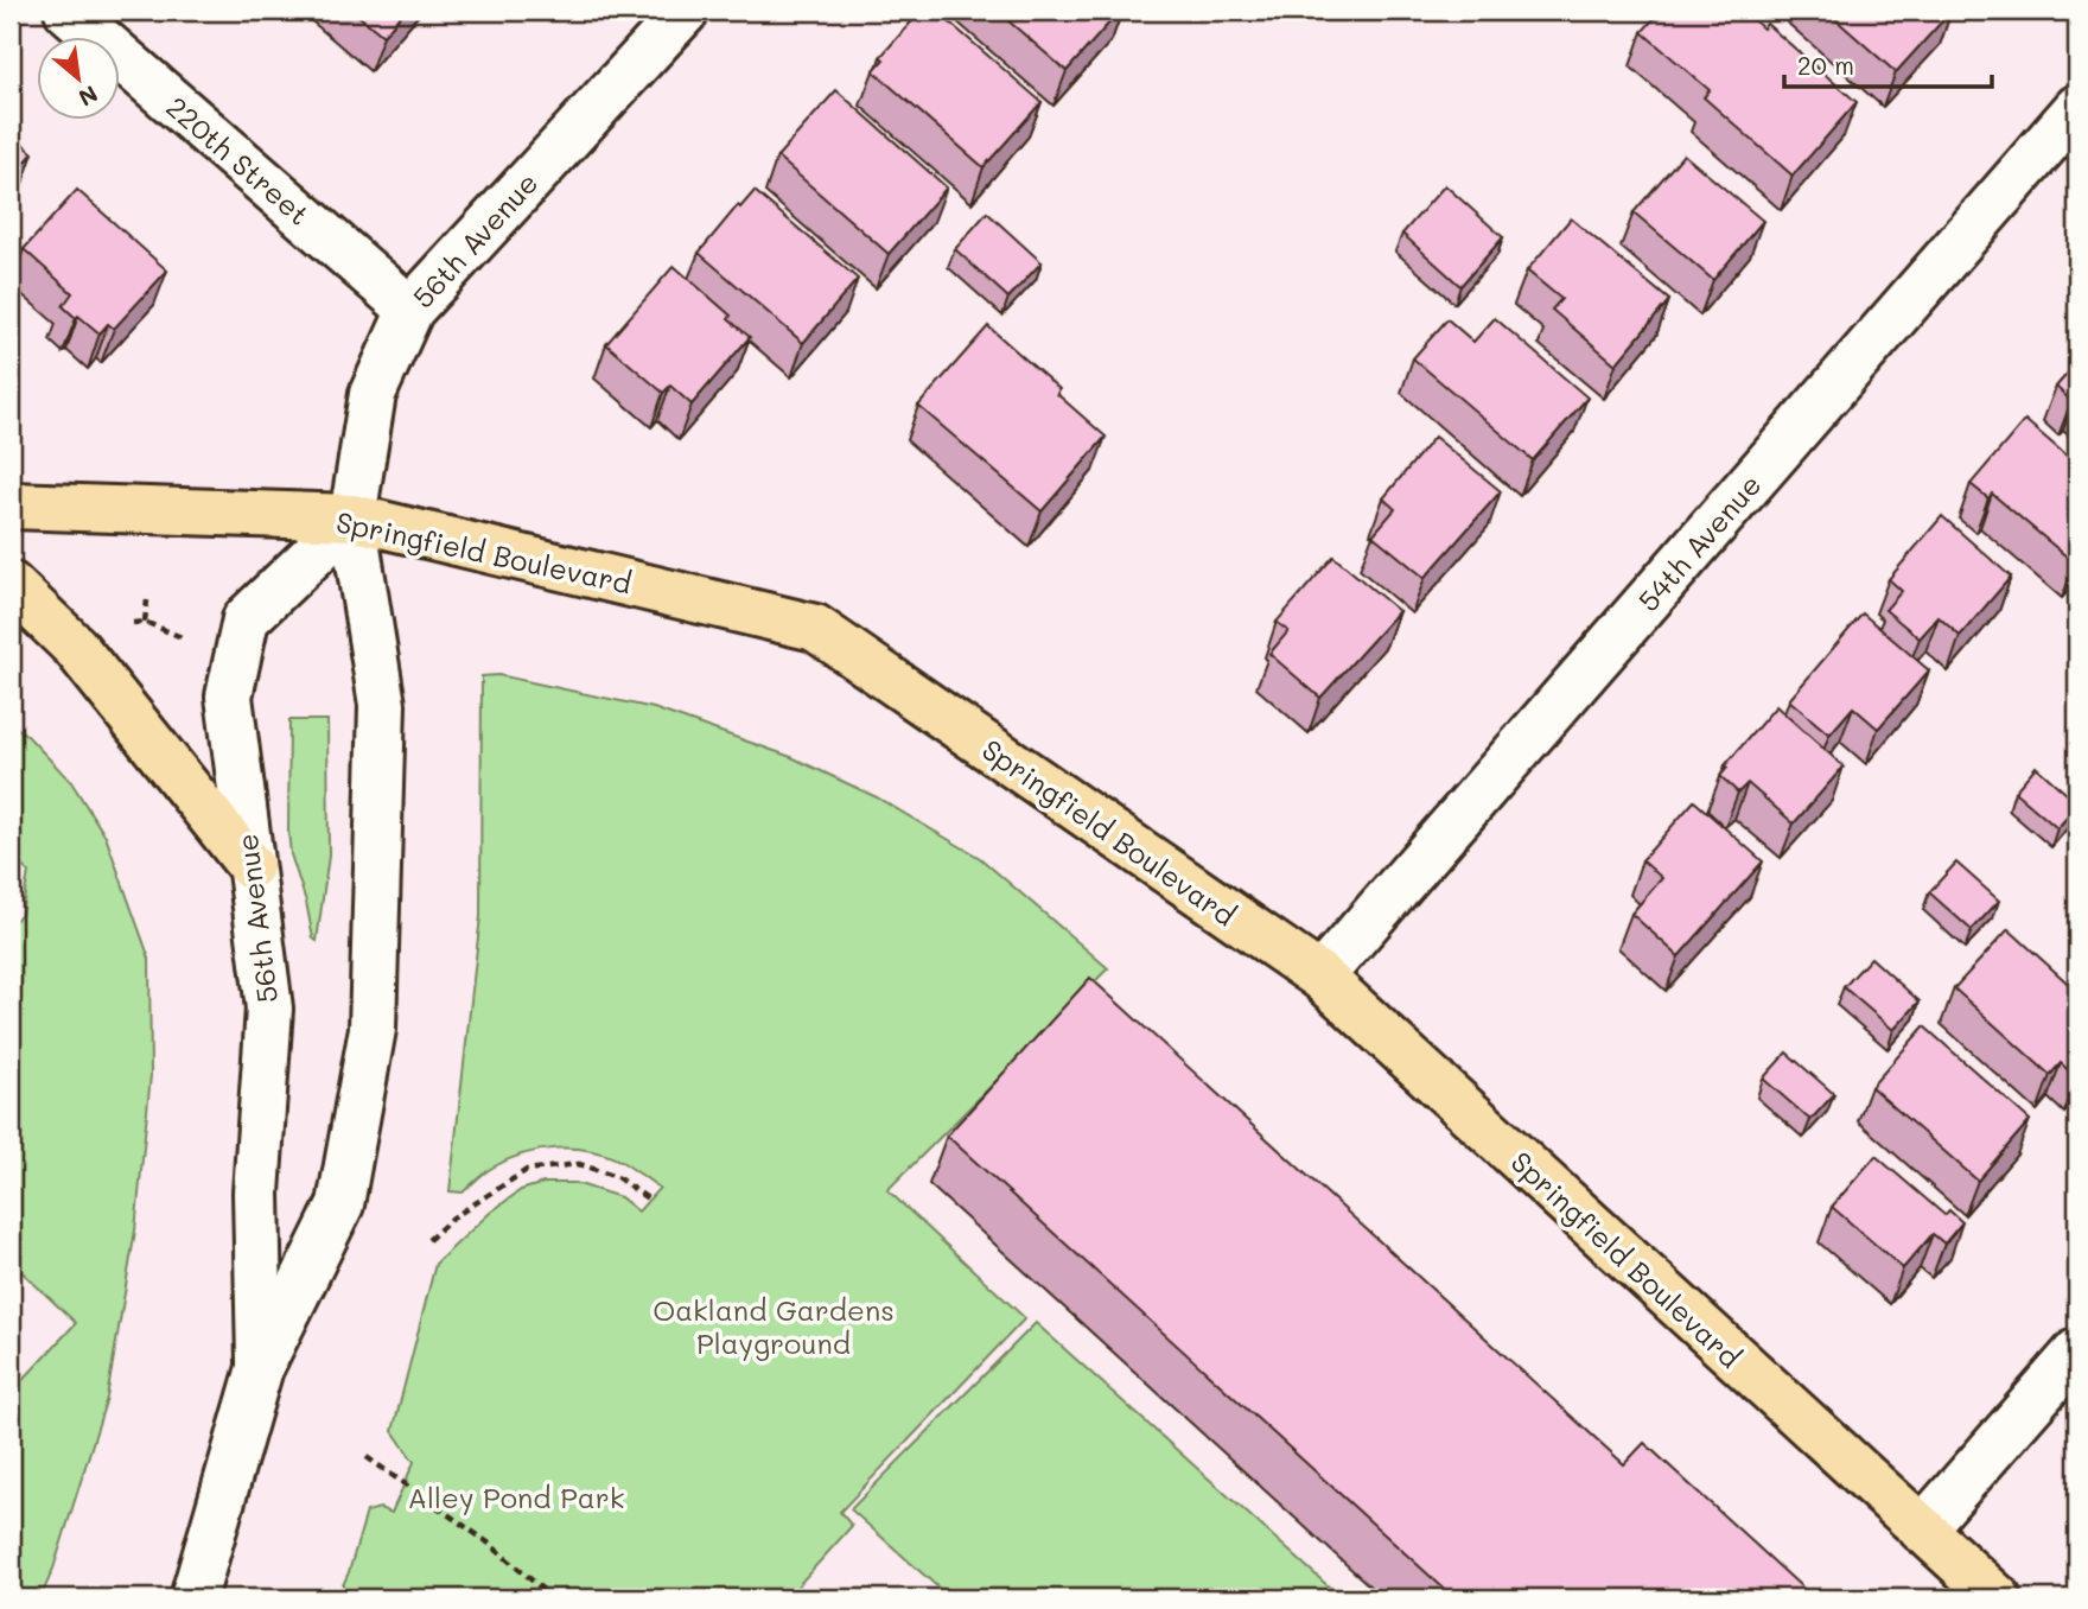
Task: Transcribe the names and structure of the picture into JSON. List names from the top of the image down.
{
  "streets": {
    "main road": ["Springfield Boulevard"],
    "street": ["220th Street", "56th Avenue", "54th Avenue"]
  },
  "crossings": [
    ["220th Street", "56th Avenue"],
    ["56th Avenue", "Springfield Boulevard"],
    ["54th Avenue", "Springfield Boulevard"]
  ],
  "parks": ["Oakland Gardens Playground", "Alley Pond Park"],
  "scale_bar": "20 m",
  "north": "bottom right"
}
